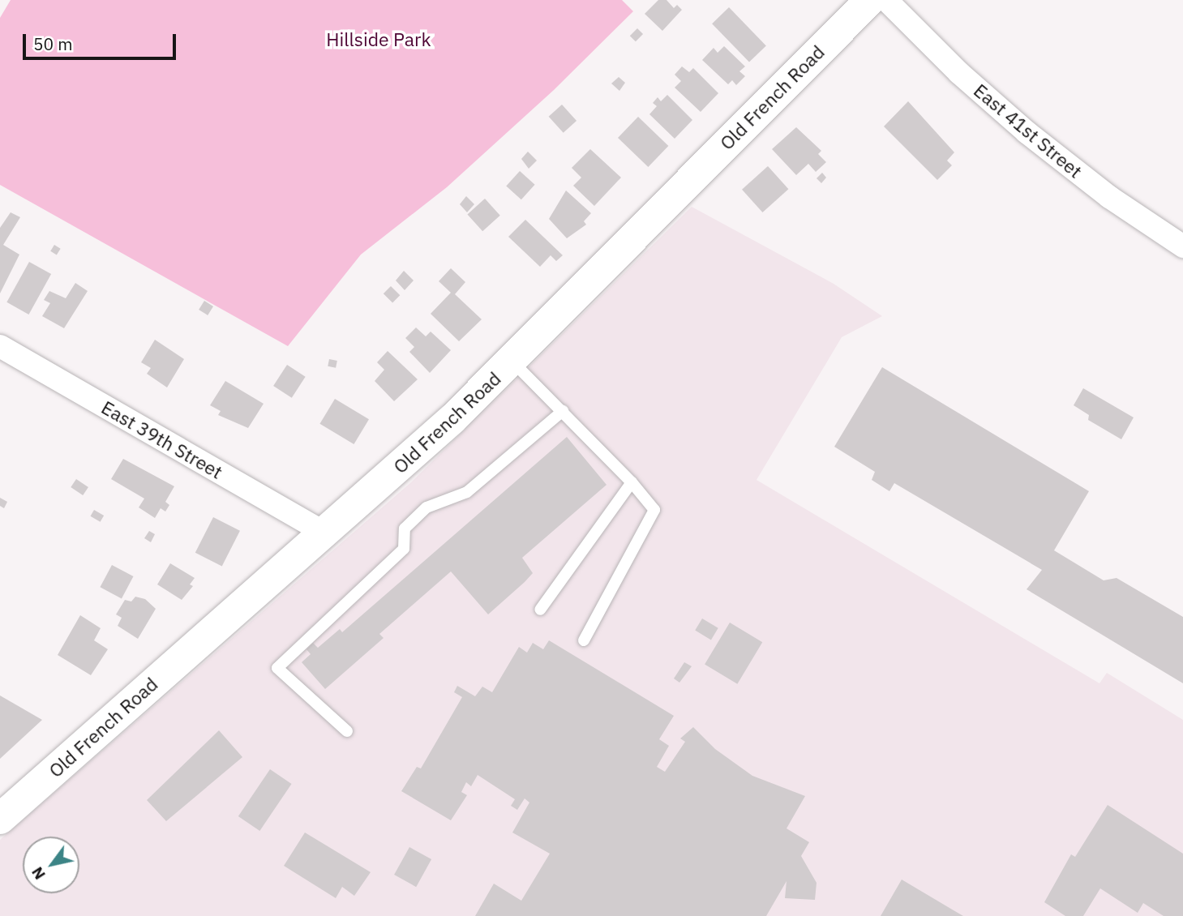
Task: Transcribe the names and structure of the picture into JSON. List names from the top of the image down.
{
  "streets": {
    "main road": ["Old French Road"],
    "street": ["East 41st Street", "East 39th Street"]
  },
  "crossings": [
    ["Old French Road", "East 39th Street"]
  ],
  "parks": ["Hillside Park"],
  "scale_bar": "50 m",
  "north": "bottom left"
}
